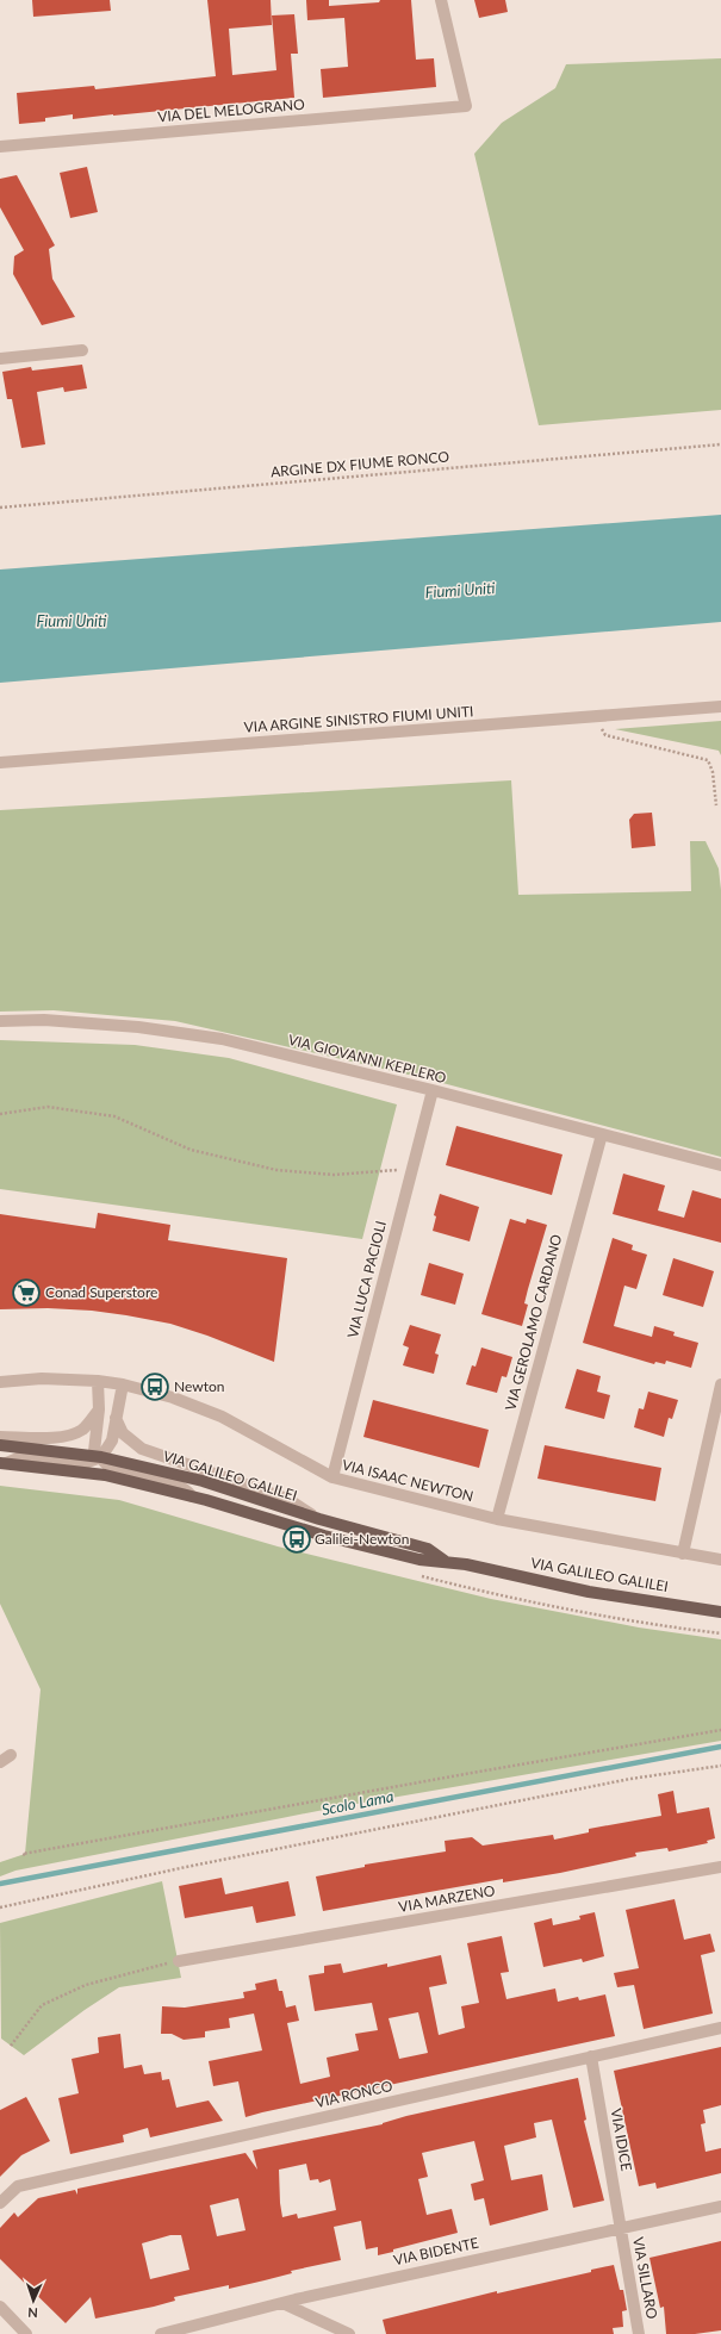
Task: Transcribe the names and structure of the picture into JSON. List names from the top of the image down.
{
  "streets": {
    "main road": ["VIA GALILEO GALILEI"],
    "street": [
      "VIA DEL MELOGRANO",
      "VIA ARGINE SINISTRO FIUMI UNITI",
      "VIA GIOVANNI KEPLERO",
      "VIA LUCA PACIOLI",
      "VIA GEROLAMO CARDANO",
      "VIA ISAAC NEWTON",
      "VIA MARZENO",
      "VIA RONCO",
      "VIA IDICE",
      "VIA BIDENTE",
      "VIA SILLARO"
    ],
    "path": ["ARGINE DX FIUME RONCO"]
  },
  "crossings": [
    ["VIA GIOVANNI KEPLERO", "VIA LUCA PACIOLI"],
    ["VIA GIOVANNI KEPLERO", "VIA GEROLAMO CARDANO"],
    ["VIA LUCA PACIOLI", "VIA ISAAC NEWTON"],
    ["VIA GEROLAMO CARDANO", "VIA ISAAC NEWTON"],
    ["VIA RONCO", "VIA IDICE"],
    ["VIA IDICE", "VIA BIDENTE"],
    ["VIA IDICE", "VIA SILLARO"],
    ["VIA BIDENTE", "VIA SILLARO"]
  ],
  "water": ["Fiumi Uniti", "Scolo Lama"],
  "places": {
    "supermarket": ["Conad Superstore"],
    "bus stop": ["Newton", "Galilei-Newton"]
  },
  "north": "bottom"
}
